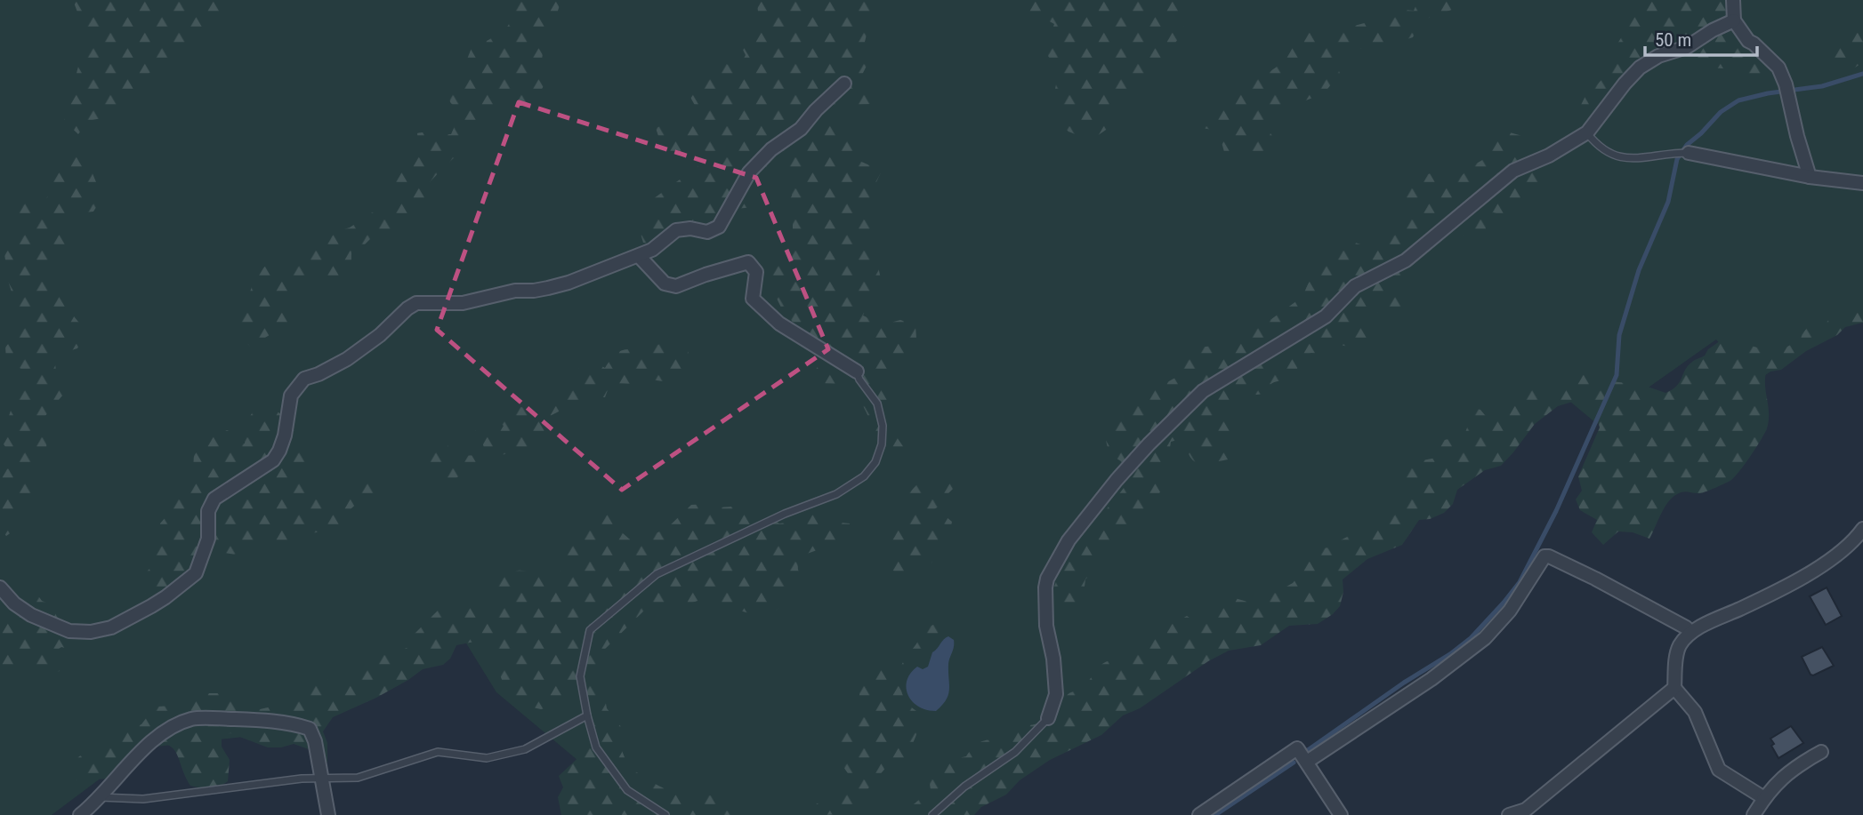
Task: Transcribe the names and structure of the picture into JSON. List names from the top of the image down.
{
  "scale_bar": "50 m"
}
